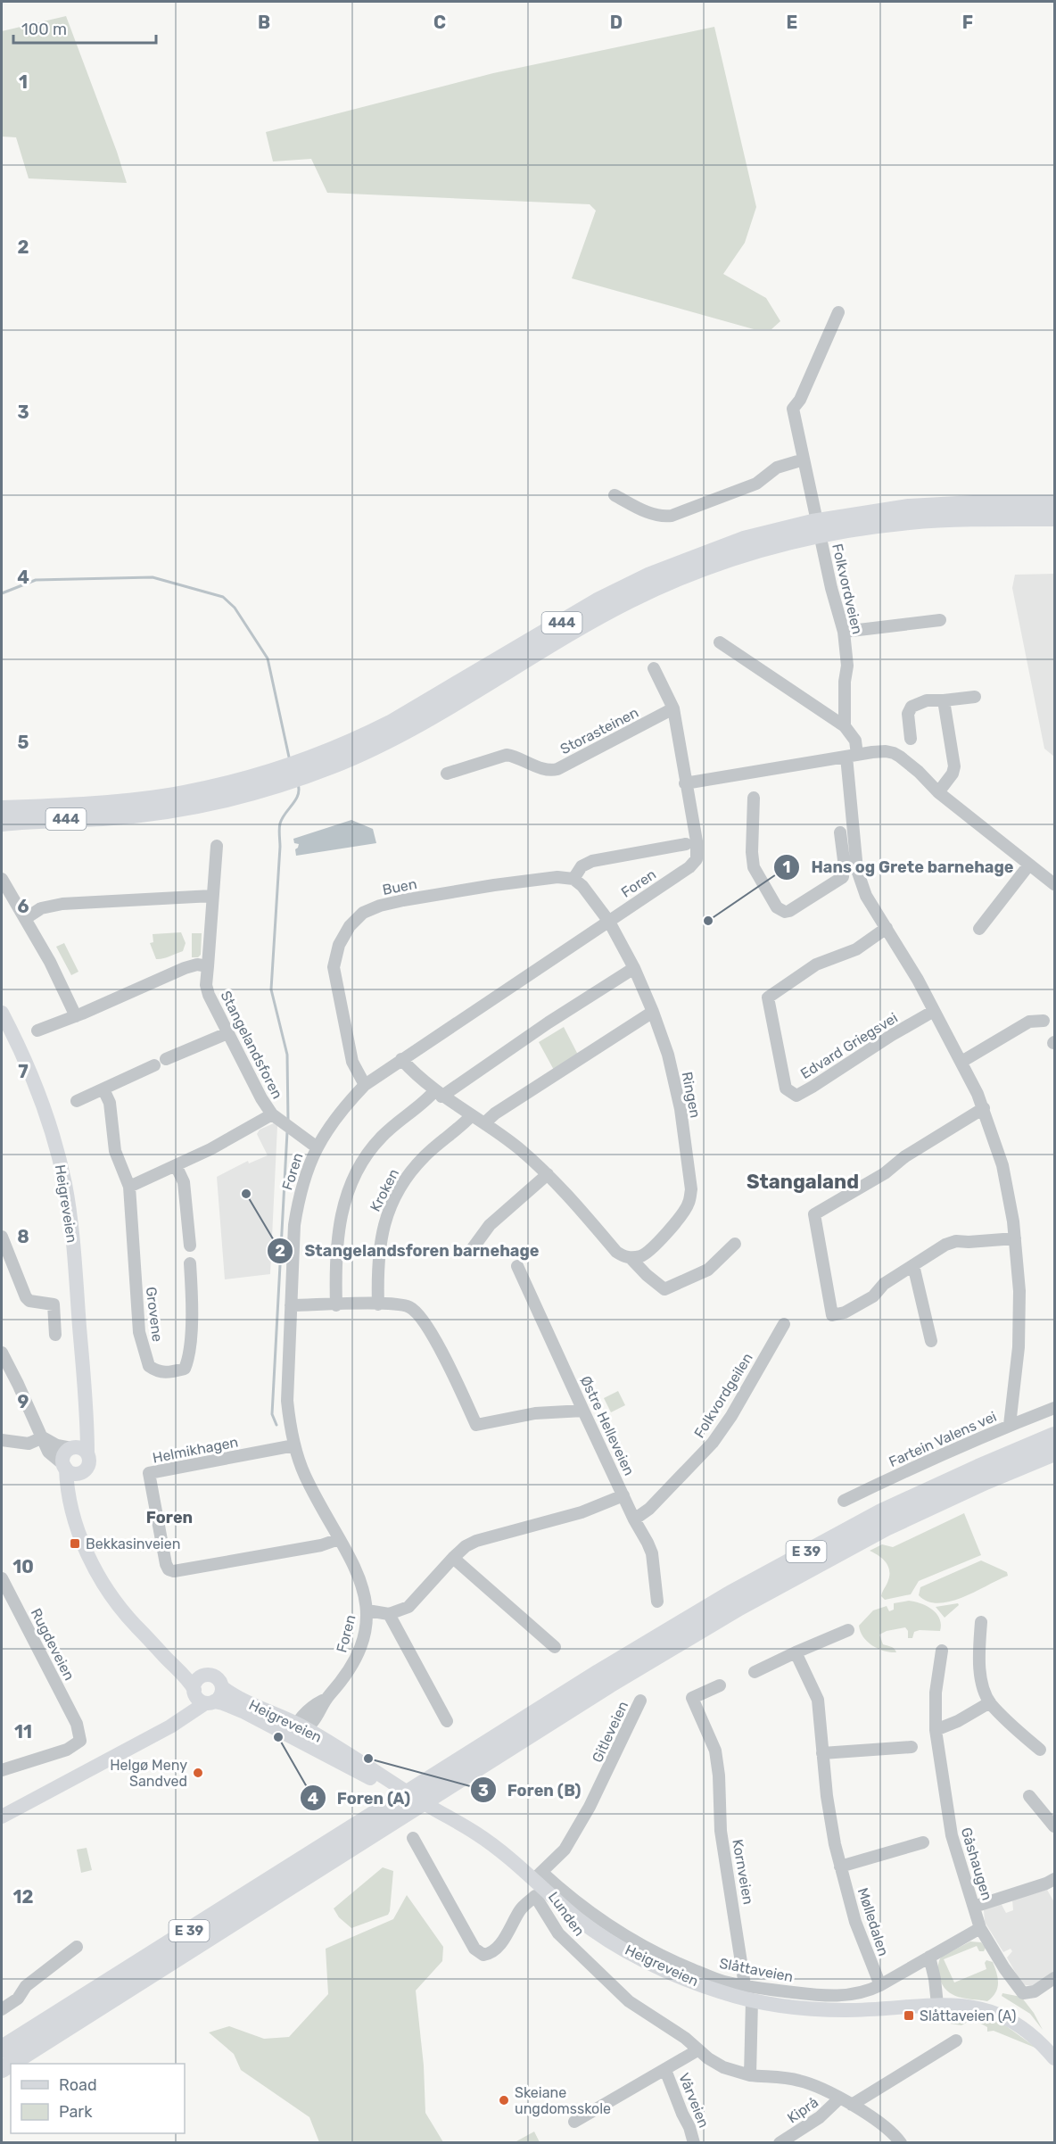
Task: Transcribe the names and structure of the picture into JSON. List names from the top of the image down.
{
  "streets": {
    "highway": ["444", "E 39"],
    "main road": ["Heigreveien"],
    "street": [
      "Folkvordveien",
      "Storasteinen",
      "Foren",
      "Buen",
      "Stangelandsforen",
      "Edvard Griegsvei",
      "Ringen",
      "Kroken",
      "Grovene",
      "Folkvordgeilen",
      "Østre Helleveien",
      "Fartein Valens vei",
      "Helmikhagen",
      "Rugdeveien",
      "Gitleveien",
      "Gåshaugen",
      "Kornveien",
      "Lunden",
      "Mølledalen",
      "Slåttaveien",
      "Vårveien",
      "Kiprå"
    ]
  },
  "crossings": [
    ["Foren", "Buen"],
    ["Foren", "Stangelandsforen"],
    ["Foren", "Ringen"],
    ["Foren", "Heigreveien"],
    ["Foren", "Helmikhagen"],
    ["Heigreveien", "Gitleveien"],
    ["Heigreveien", "Slåttaveien"],
    ["Folkvordgeilen", "Østre Helleveien"],
    ["Gitleveien", "Slåttaveien"],
    ["Gåshaugen", "Slåttaveien"],
    ["Kornveien", "Slåttaveien"],
    ["Lunden", "Vårveien"],
    ["Lunden", "Kiprå"],
    ["Mølledalen", "Slåttaveien"]
  ],
  "districts": ["Stangaland", "Foren"],
  "places": {
    "other": [
      "Hans og Grete barnehage",
      "Stangelandsforen barnehage",
      "Foren (A)",
      "Foren (B)",
      "Helgø Meny Sandved",
      "Skeiane ungdomsskole"
    ],
    "transit": ["Bekkasinveien", "Slåttaveien (A)"]
  },
  "legend": ["Road", "Park"],
  "scale_bar": "100 m",
  "grid": {
    "columns": [
      "B",
      "C",
      "D",
      "E",
      "F"
    ],
    "rows": [
      "1",
      "2",
      "3",
      "4",
      "5",
      "6",
      "7",
      "8",
      "9",
      "10",
      "11",
      "12"
    ]
  }
}
